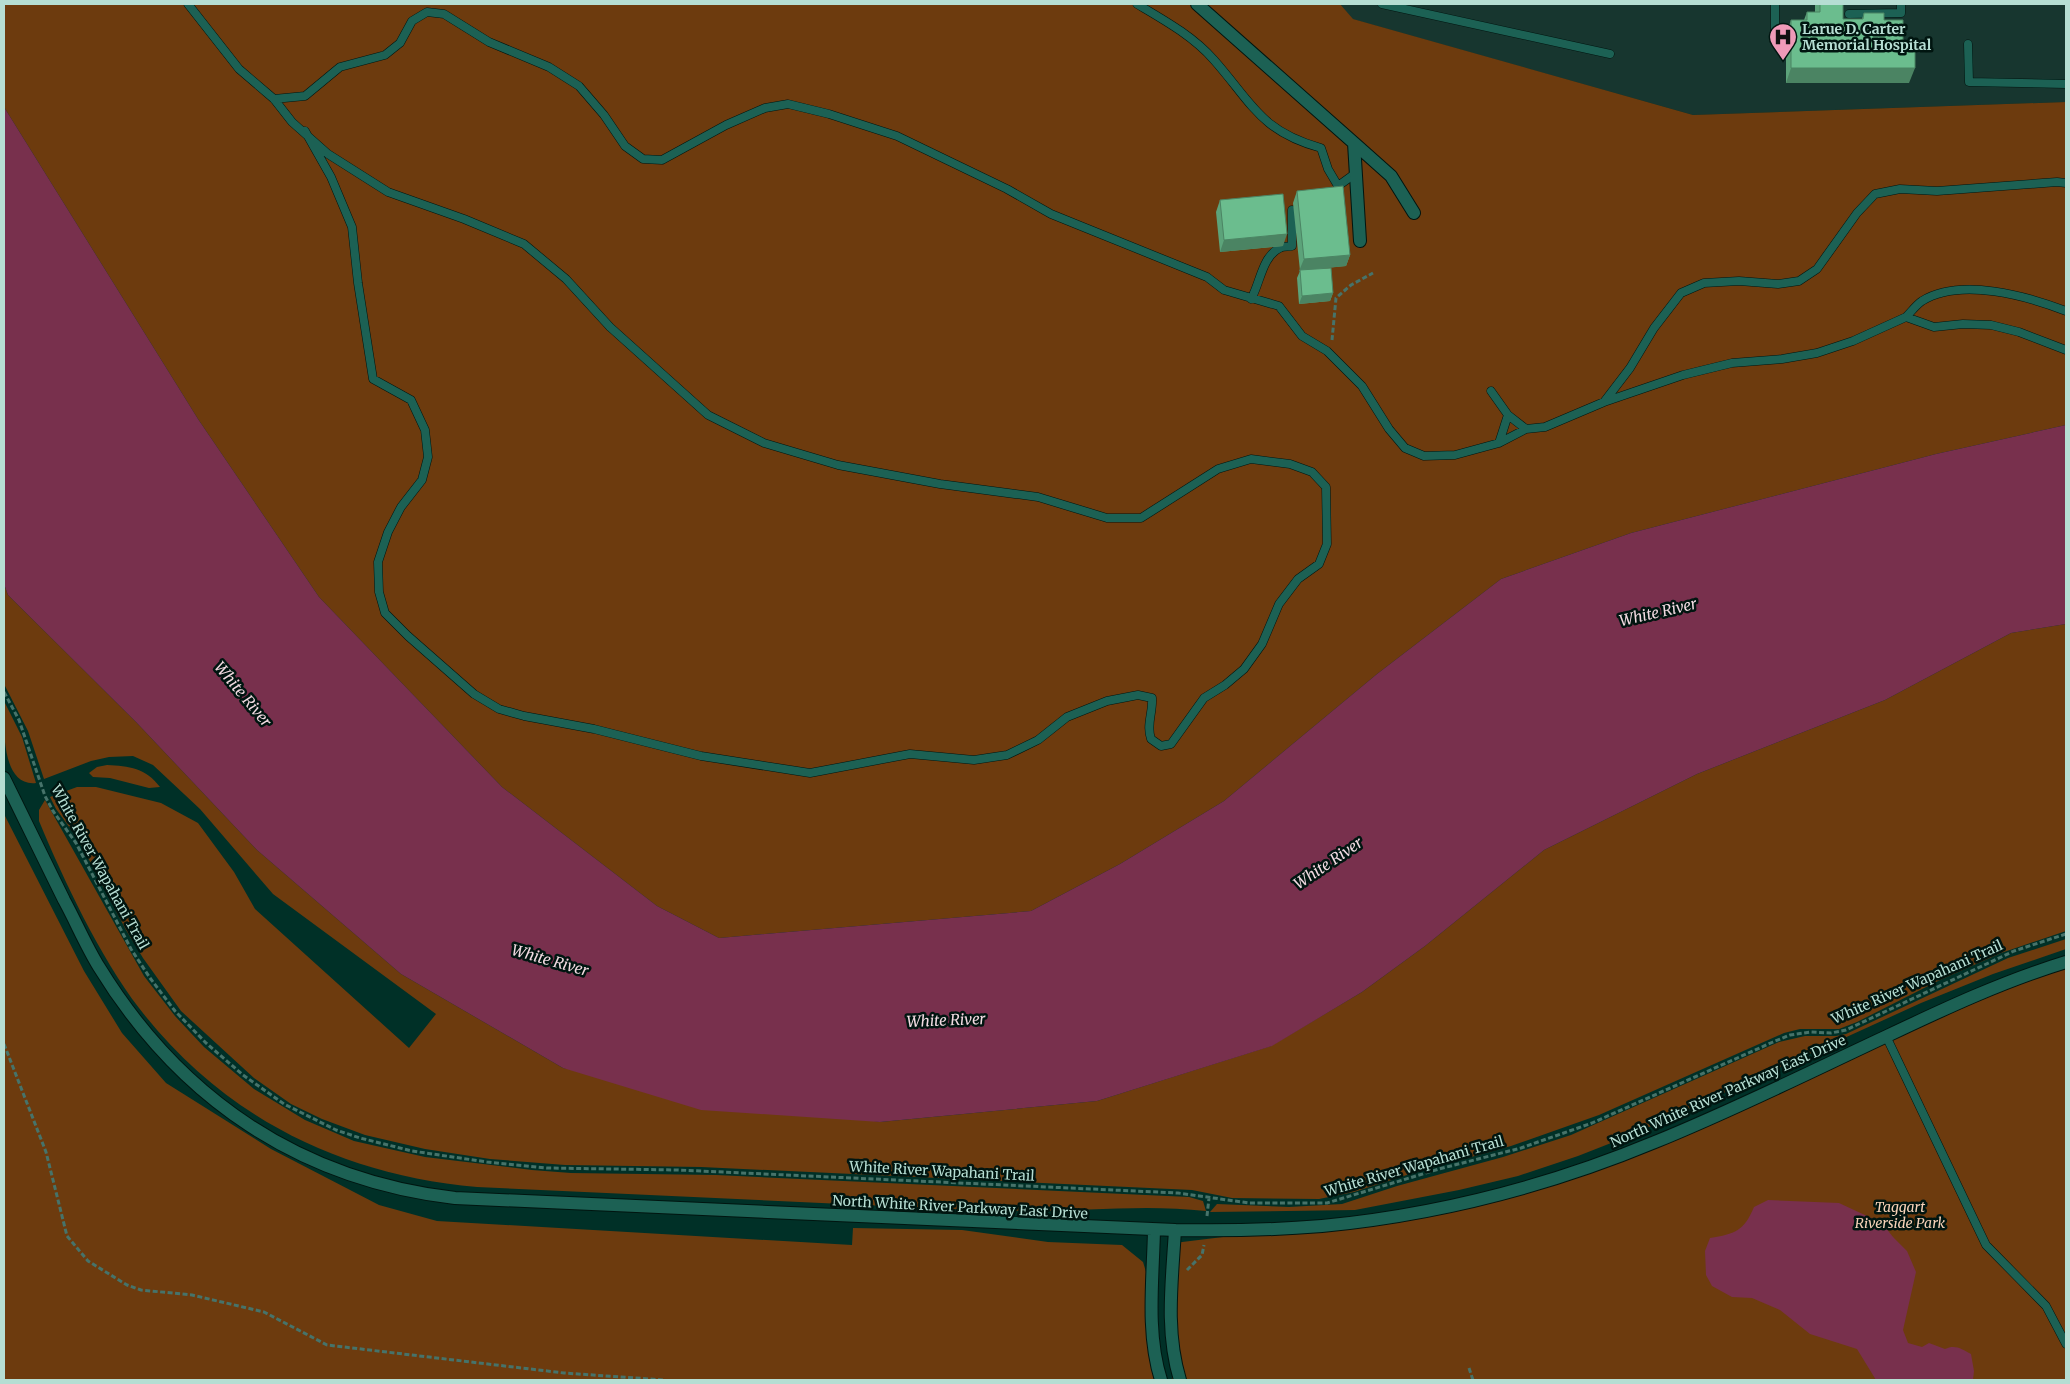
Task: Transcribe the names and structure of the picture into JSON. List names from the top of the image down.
{
  "streets": {
    "street": ["North White River Parkway East Drive"],
    "path": ["White River Wapahani Trail"]
  },
  "water": ["White River"],
  "parks": ["Taggart Riverside Park"],
  "places": {
    "hospital": ["Larue D. Carter Memorial Hospital"]
  }
}
